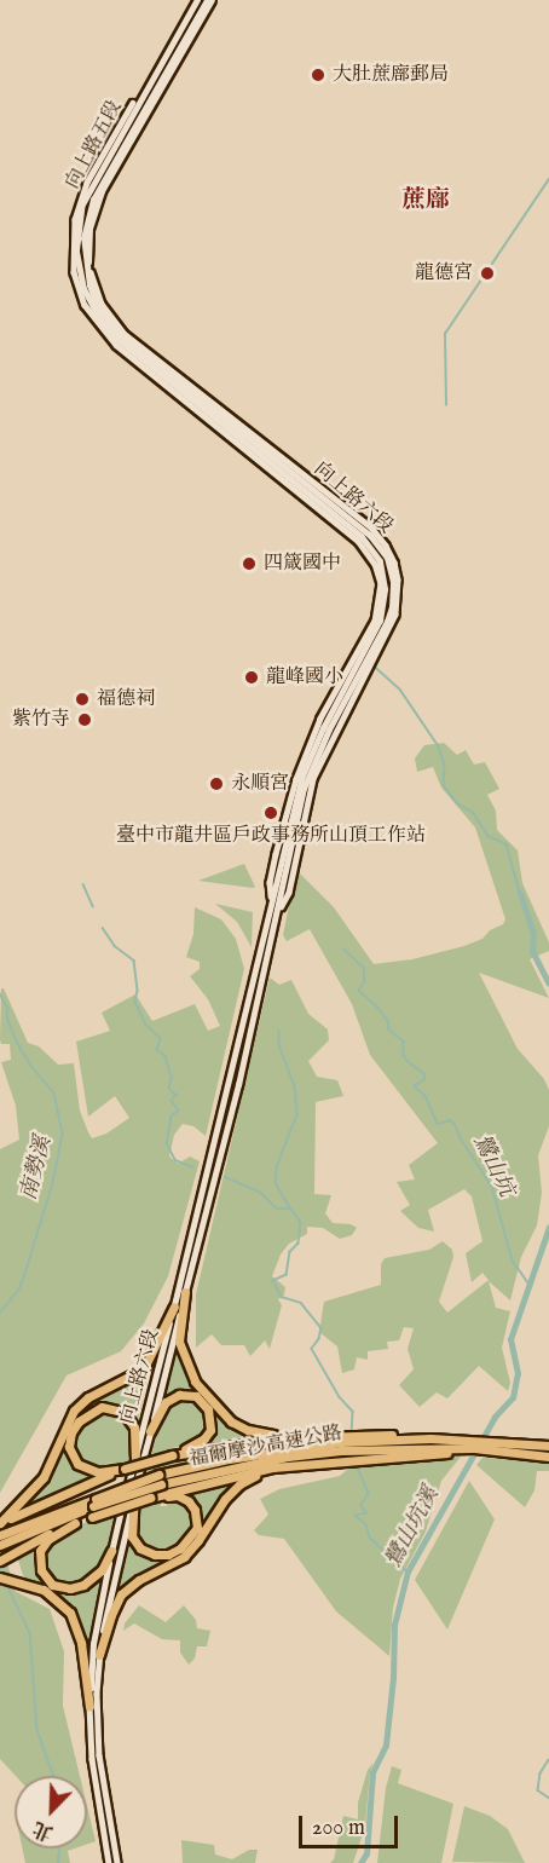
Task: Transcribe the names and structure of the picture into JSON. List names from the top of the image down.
{
  "streets": {
    "highway": ["福爾摩沙高速公路"],
    "main road": ["向上路五段", "向上路六段"]
  },
  "crossings": [
    ["向上路五段", "向上路六段"]
  ],
  "districts": ["蔗廍"],
  "water": ["鷺山坑", "南勢溪", "鷺山坑溪"],
  "places": [
    "大肚蔗廍郵局",
    "龍德宮",
    "四箴國中",
    "龍峰國小",
    "福德祠",
    "紫竹寺",
    "永順宮",
    "臺中市龍井區戶政事務所山頂工作站"
  ],
  "scale_bar": "200 m",
  "north": "bottom left"
}
